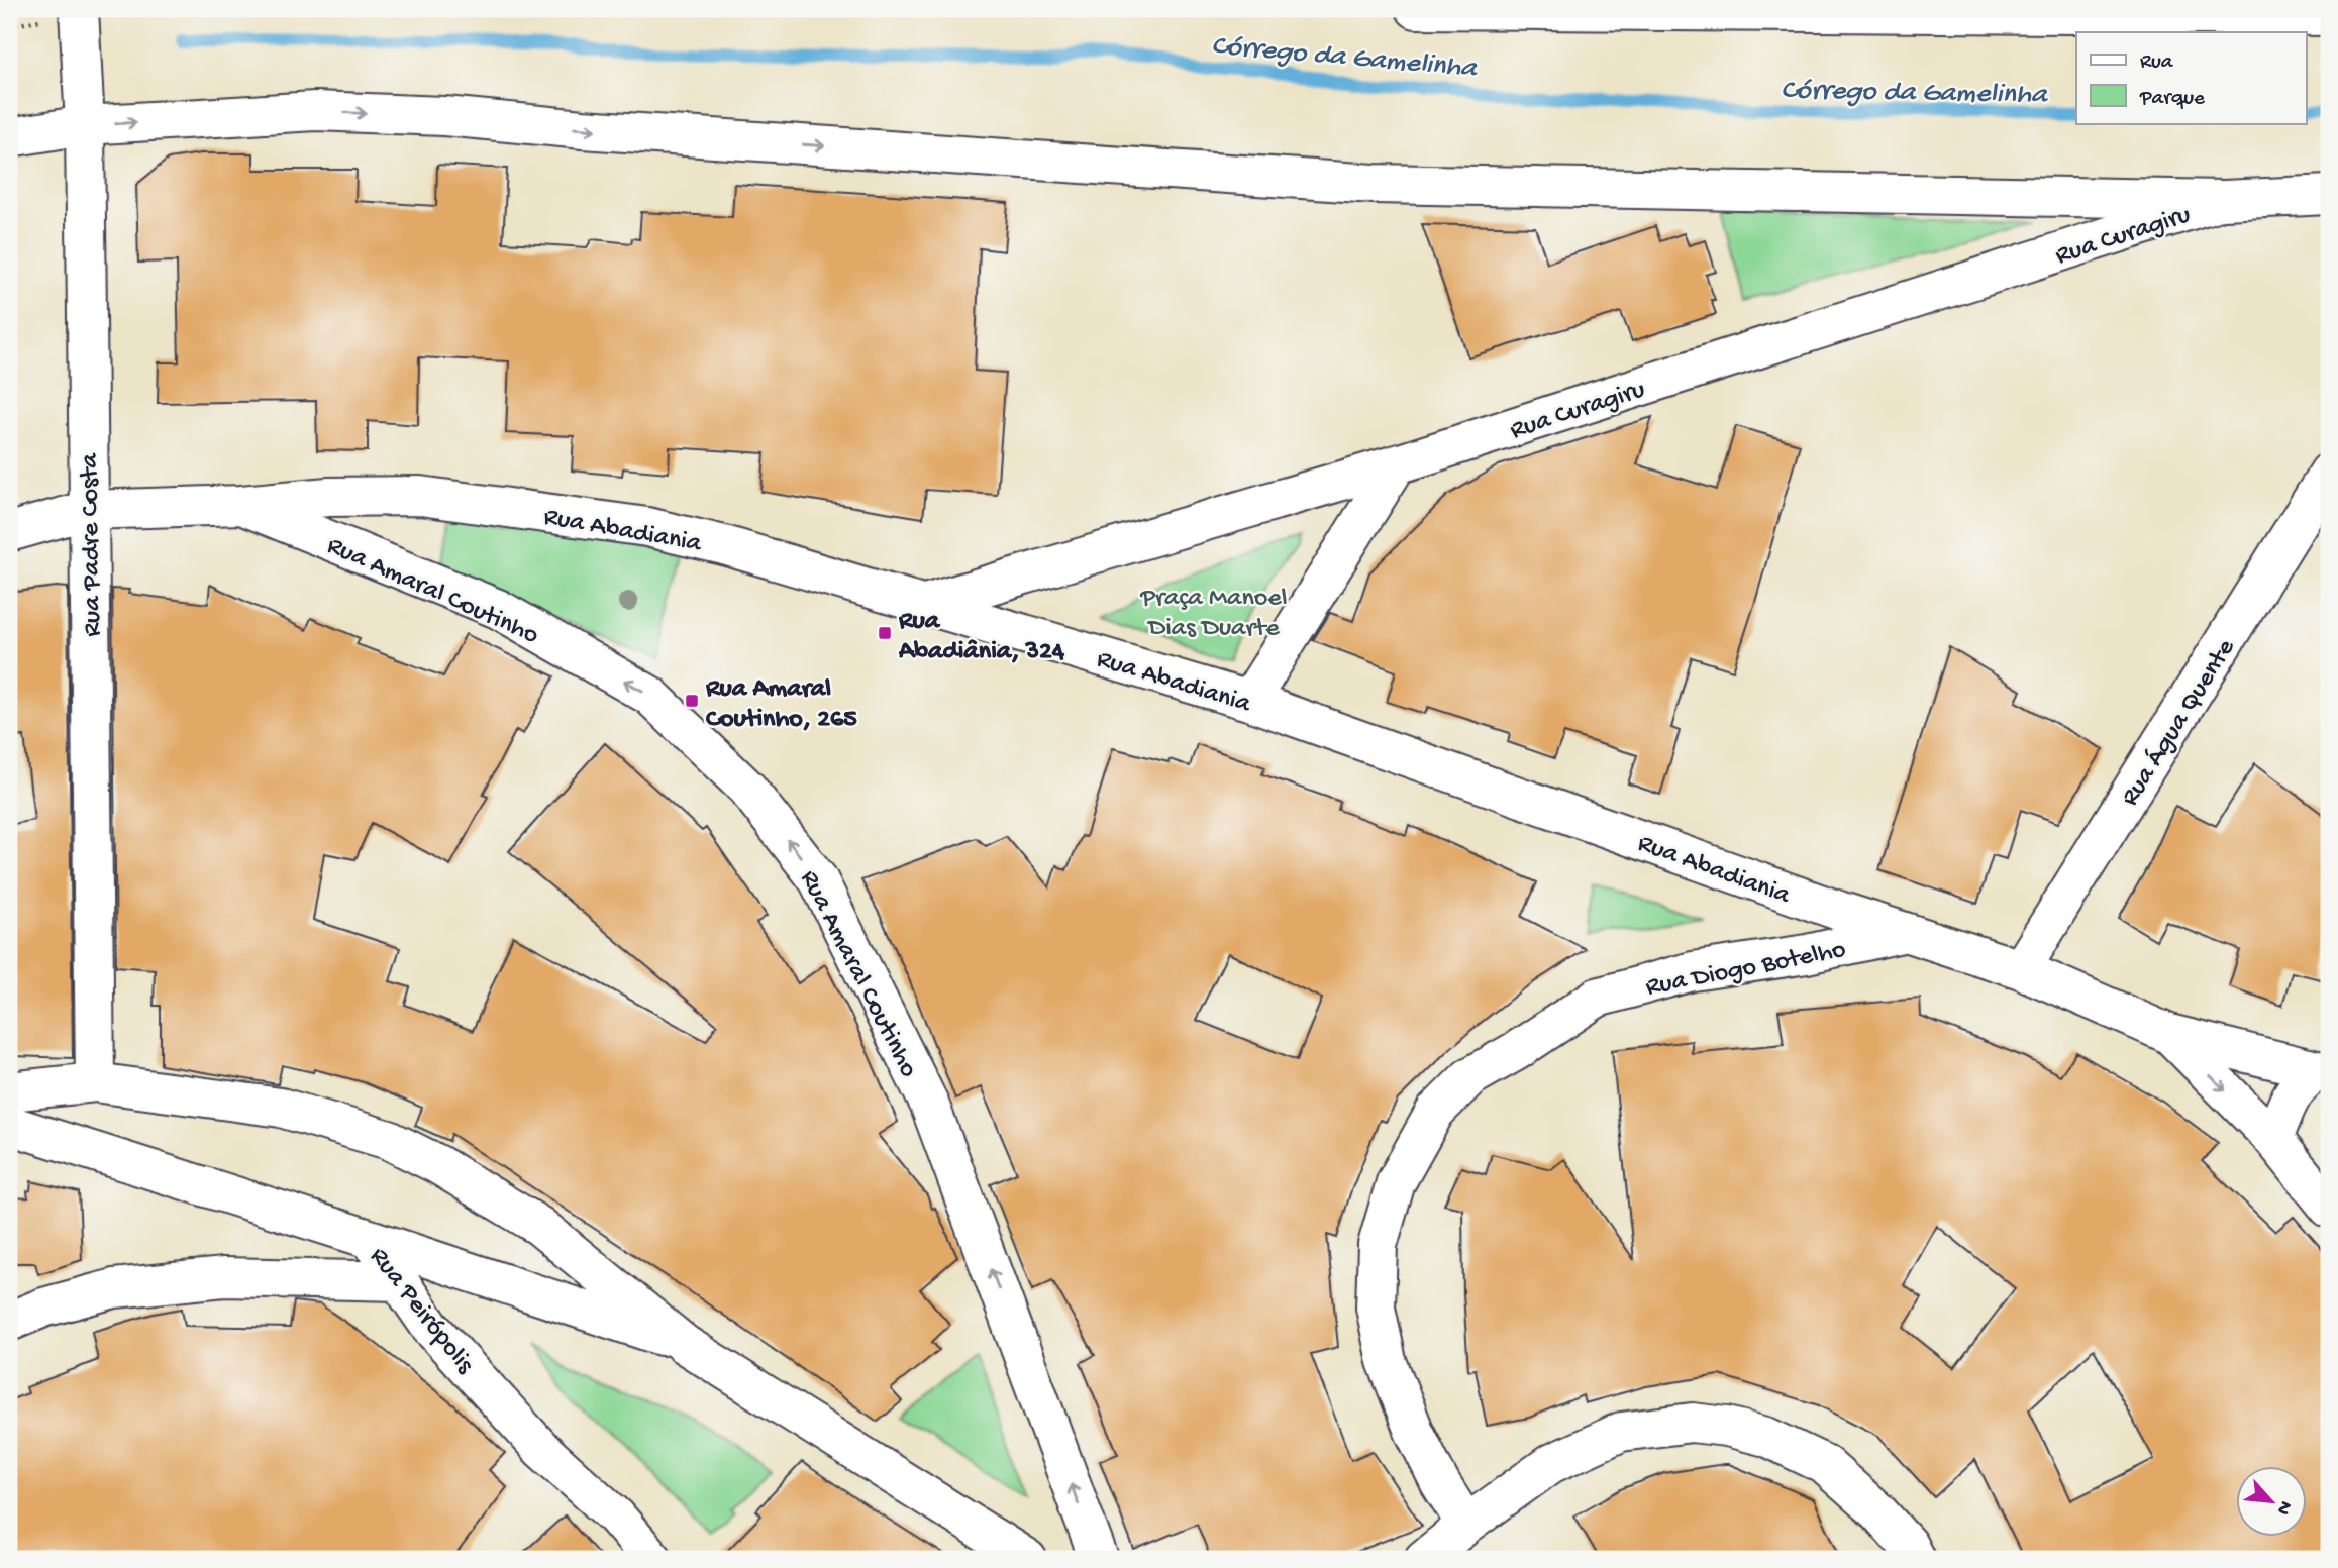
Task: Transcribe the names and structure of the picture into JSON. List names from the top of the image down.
{
  "streets": {
    "street": [
      "Rua Curagiru",
      "Rua Abadiania",
      "Rua Padre Costa",
      "Rua Amaral Coutinho",
      "Rua Água Quente",
      "Rua Diogo Botelho",
      "Rua Peirópolis"
    ]
  },
  "crossings": [
    ["Rua Curagiru", "Rua Abadiania"],
    ["Rua Abadiania", "Rua Padre Costa"],
    ["Rua Abadiania", "Rua Amaral Coutinho"],
    ["Rua Abadiania", "Rua Água Quente"],
    ["Rua Abadiania", "Rua Diogo Botelho"]
  ],
  "one_way": ["Rua Amaral Coutinho"],
  "water": ["Córrego da Gamelinha"],
  "parks": ["Praça Manoel Dias Duarte"],
  "places": {
    "transit": ["Rua Abadiânia, 324", "Rua Amaral Coutinho, 265"]
  },
  "legend": ["Rua", "Parque"],
  "north": "bottom right"
}
